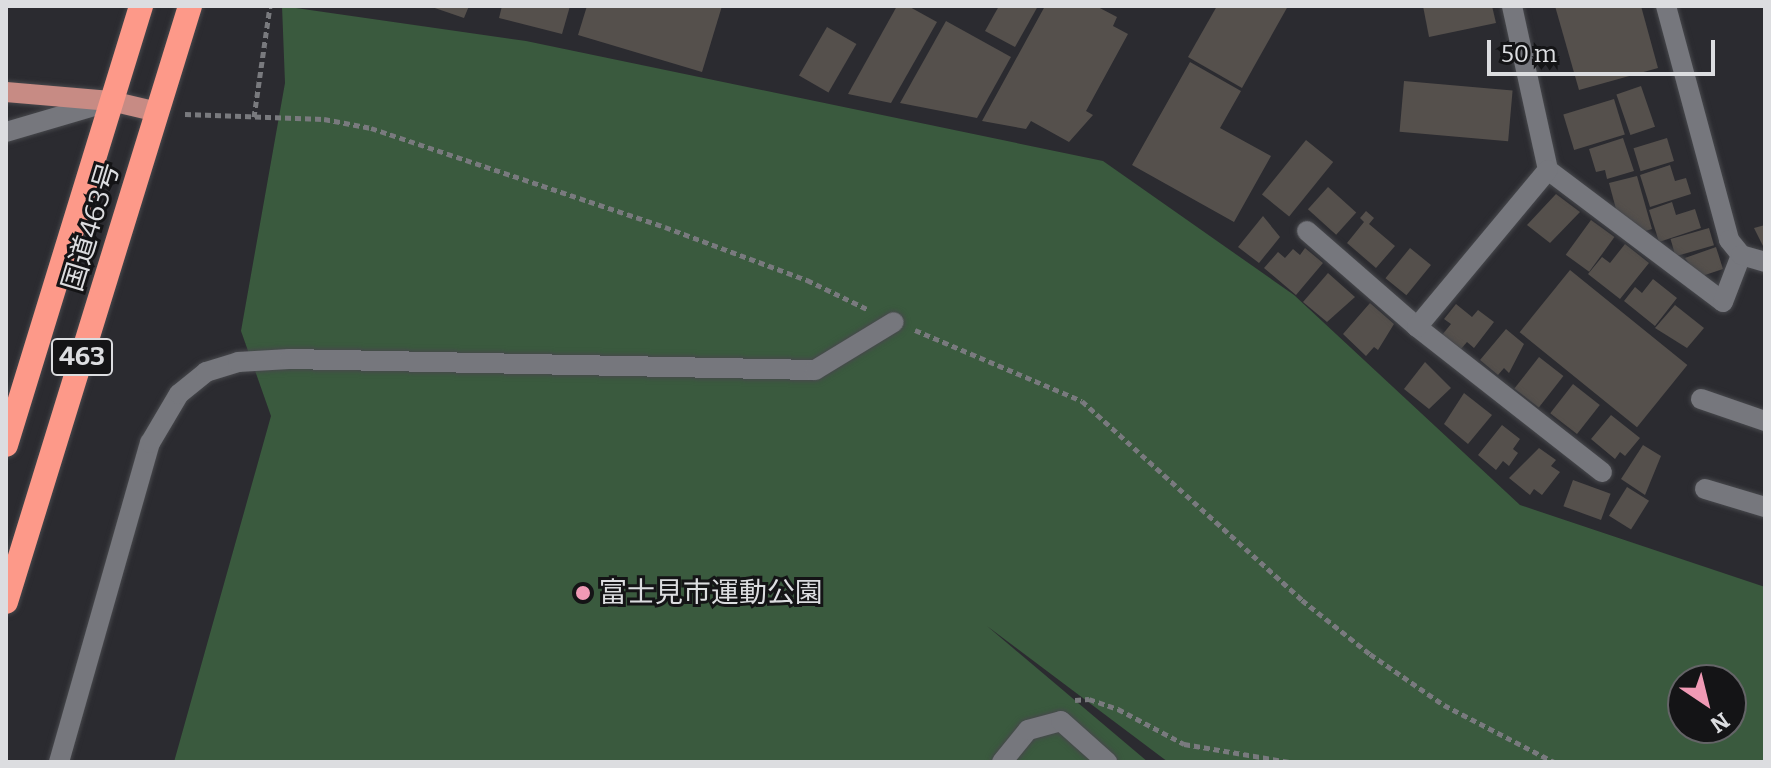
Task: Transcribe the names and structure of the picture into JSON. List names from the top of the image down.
{
  "streets": {
    "highway": ["国道463号", "463"]
  },
  "places": ["富士見市運動公園"],
  "scale_bar": "50 m",
  "north": "bottom right"
}
